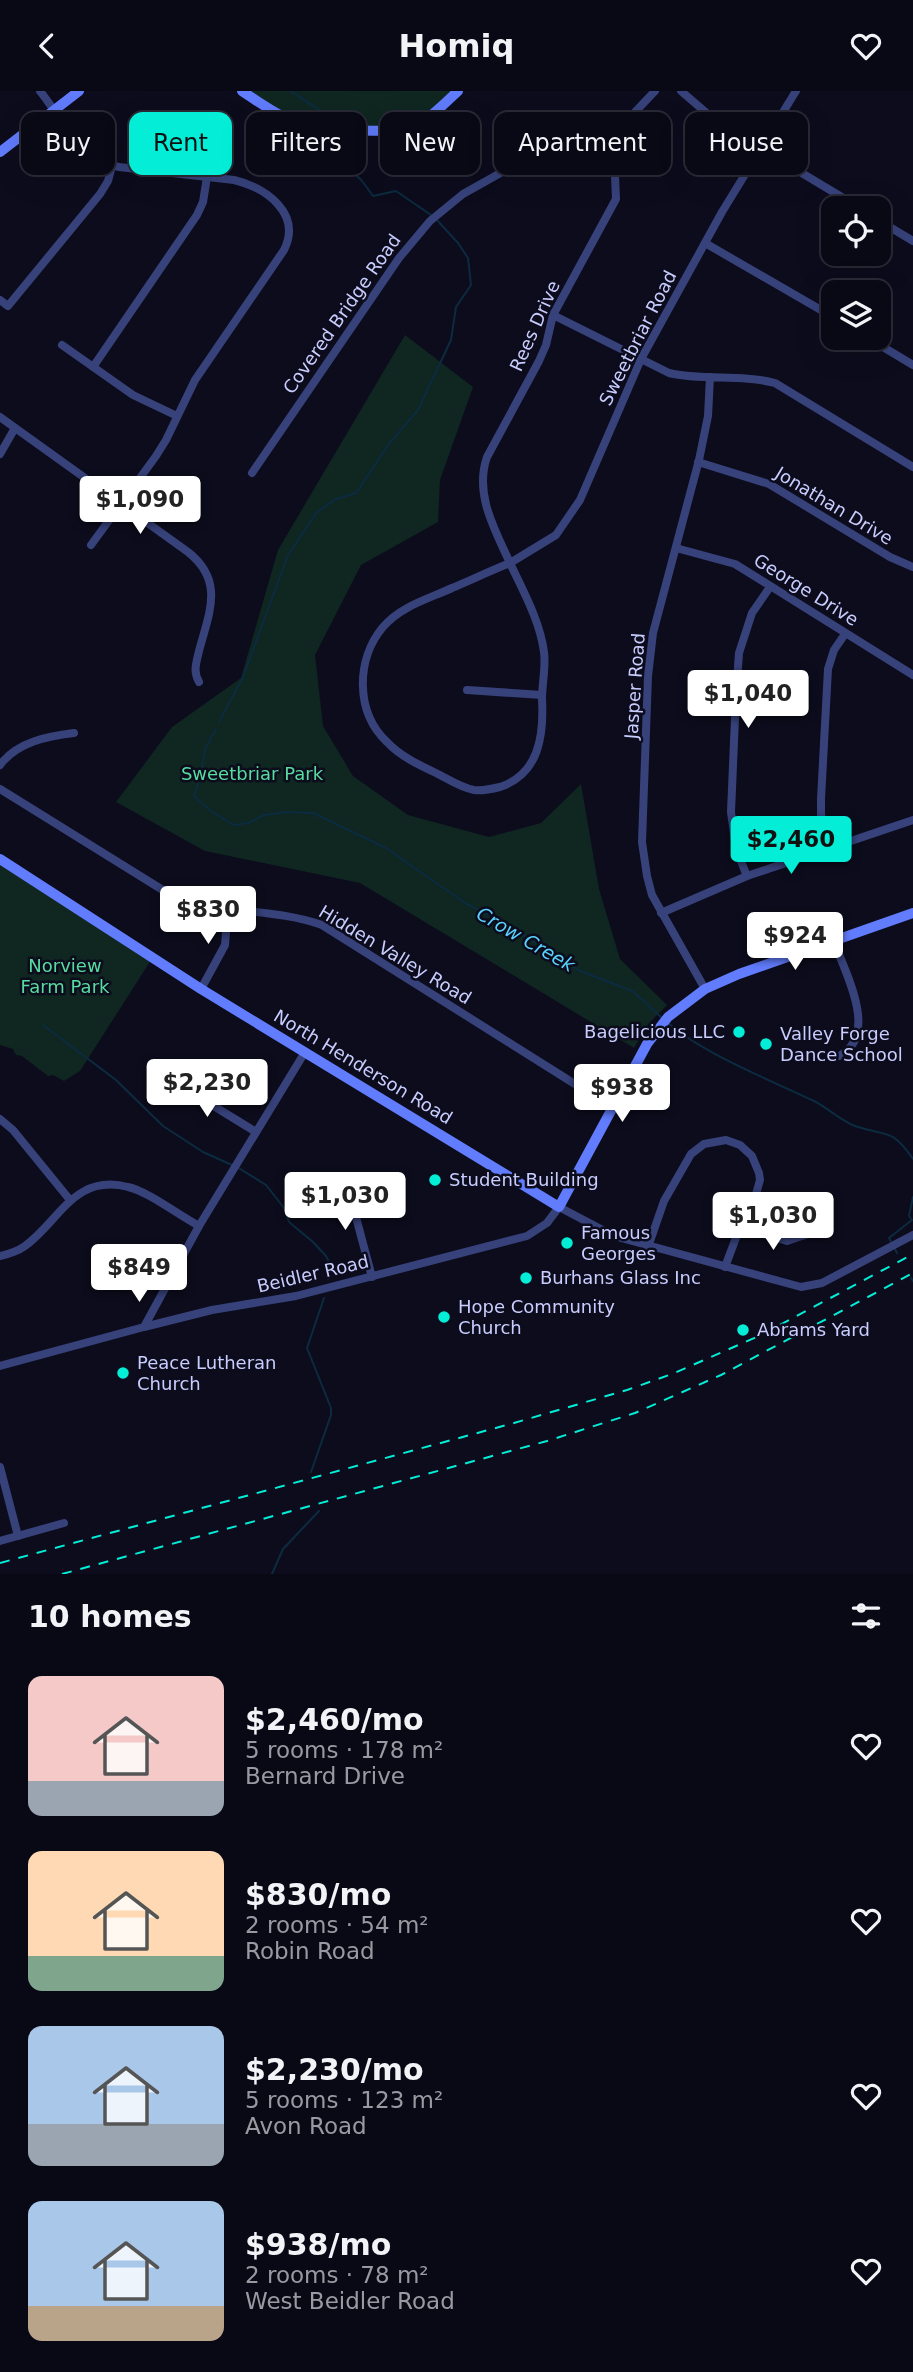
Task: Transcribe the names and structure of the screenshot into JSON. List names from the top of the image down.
{
  "streets": {
    "street": [
      "Covered Bridge Road",
      "Rees Drive",
      "Sweetbriar Road",
      "Jonathan Drive",
      "George Drive",
      "Jasper Road",
      "Hidden Valley Road",
      "North Henderson Road",
      "Beidler Road"
    ]
  },
  "crossings": [
    ["Rees Drive", "Sweetbriar Road"],
    ["Jonathan Drive", "Jasper Road"],
    ["George Drive", "Jasper Road"],
    ["North Henderson Road", "Beidler Road"]
  ],
  "water": ["Crow Creek"],
  "parks": ["Sweetbriar Park", "Norview Farm Park"],
  "places": [
    "Bagelicious LLC",
    "Valley Forge Dance School",
    "Student Building",
    "Famous Georges",
    "Burhans Glass Inc",
    "Hope Community Church",
    "Abrams Yard",
    "Peace Lutheran Church"
  ],
  "page": {
    "header": "Homiq",
    "chip": [
      "Buy",
      "Rent",
      "Filters",
      "New",
      "Apartment",
      "House"
    ],
    "price": [
      "$1,090",
      "$1,040",
      "$2,460",
      "$830",
      "$924",
      "$2,230",
      "$938",
      "$1,030",
      "$1,030",
      "$849"
    ],
    "heading": "10 homes",
    "list": [
      {
        "name": "$2,460/mo",
        "note": "5 rooms · 178 m² · Bernard Drive"
      },
      {
        "name": "$830/mo",
        "note": "2 rooms · 54 m² · Robin Road"
      },
      {
        "name": "$2,230/mo",
        "note": "5 rooms · 123 m² · Avon Road"
      },
      {
        "name": "$938/mo",
        "note": "2 rooms · 78 m² · West Beidler Road"
      }
    ]
  }
}
